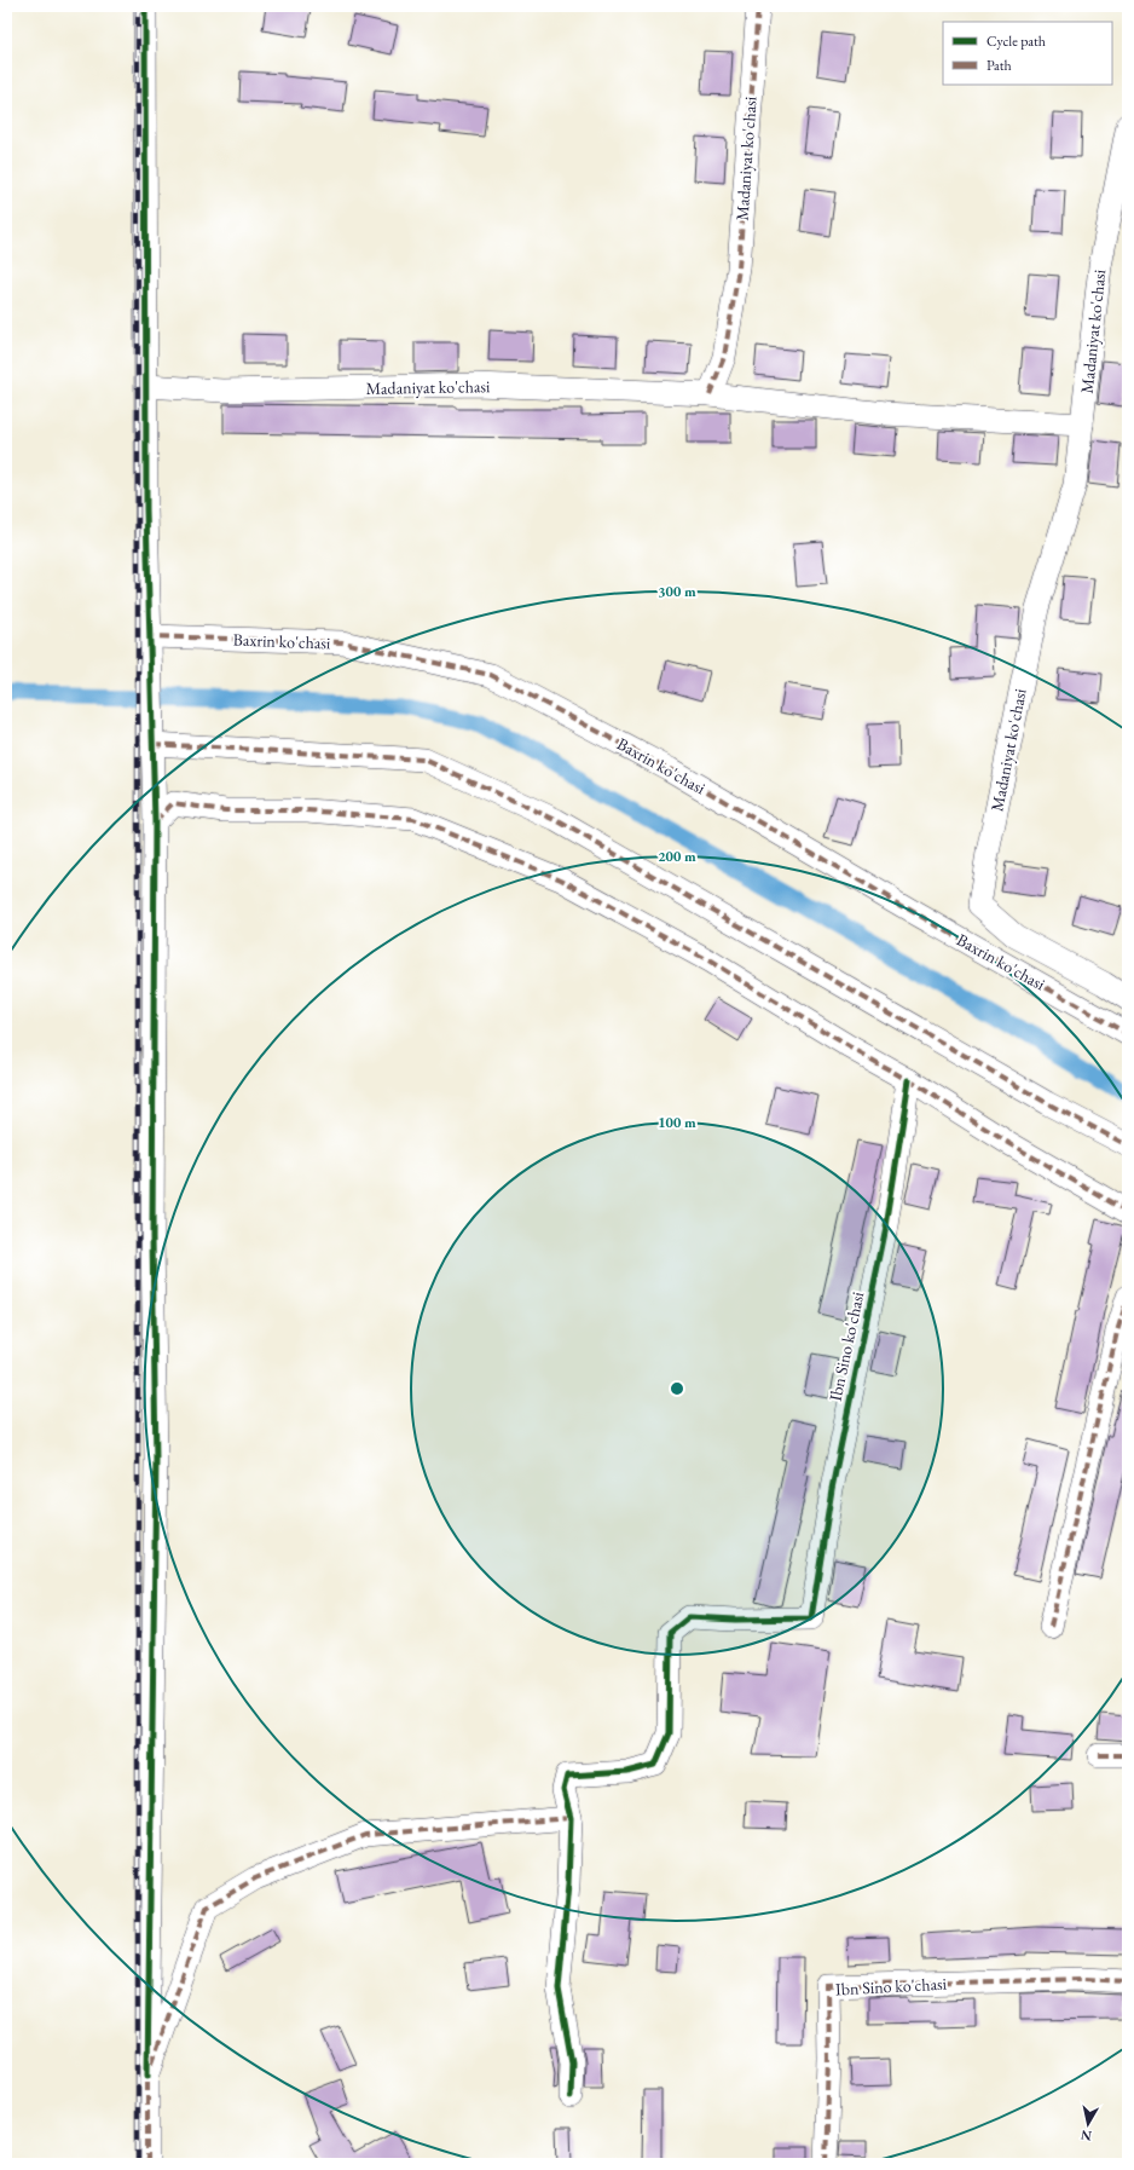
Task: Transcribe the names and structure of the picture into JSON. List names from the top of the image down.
{
  "streets": {
    "street": ["Madaniyat ko'chasi", "Baxrin ko'chasi", "Ibn Sino ko'chasi"]
  },
  "legend": ["Cycle path", "Path"],
  "north": "bottom",
  "rings": ["300 m", "200 m", "100 m"]
}
